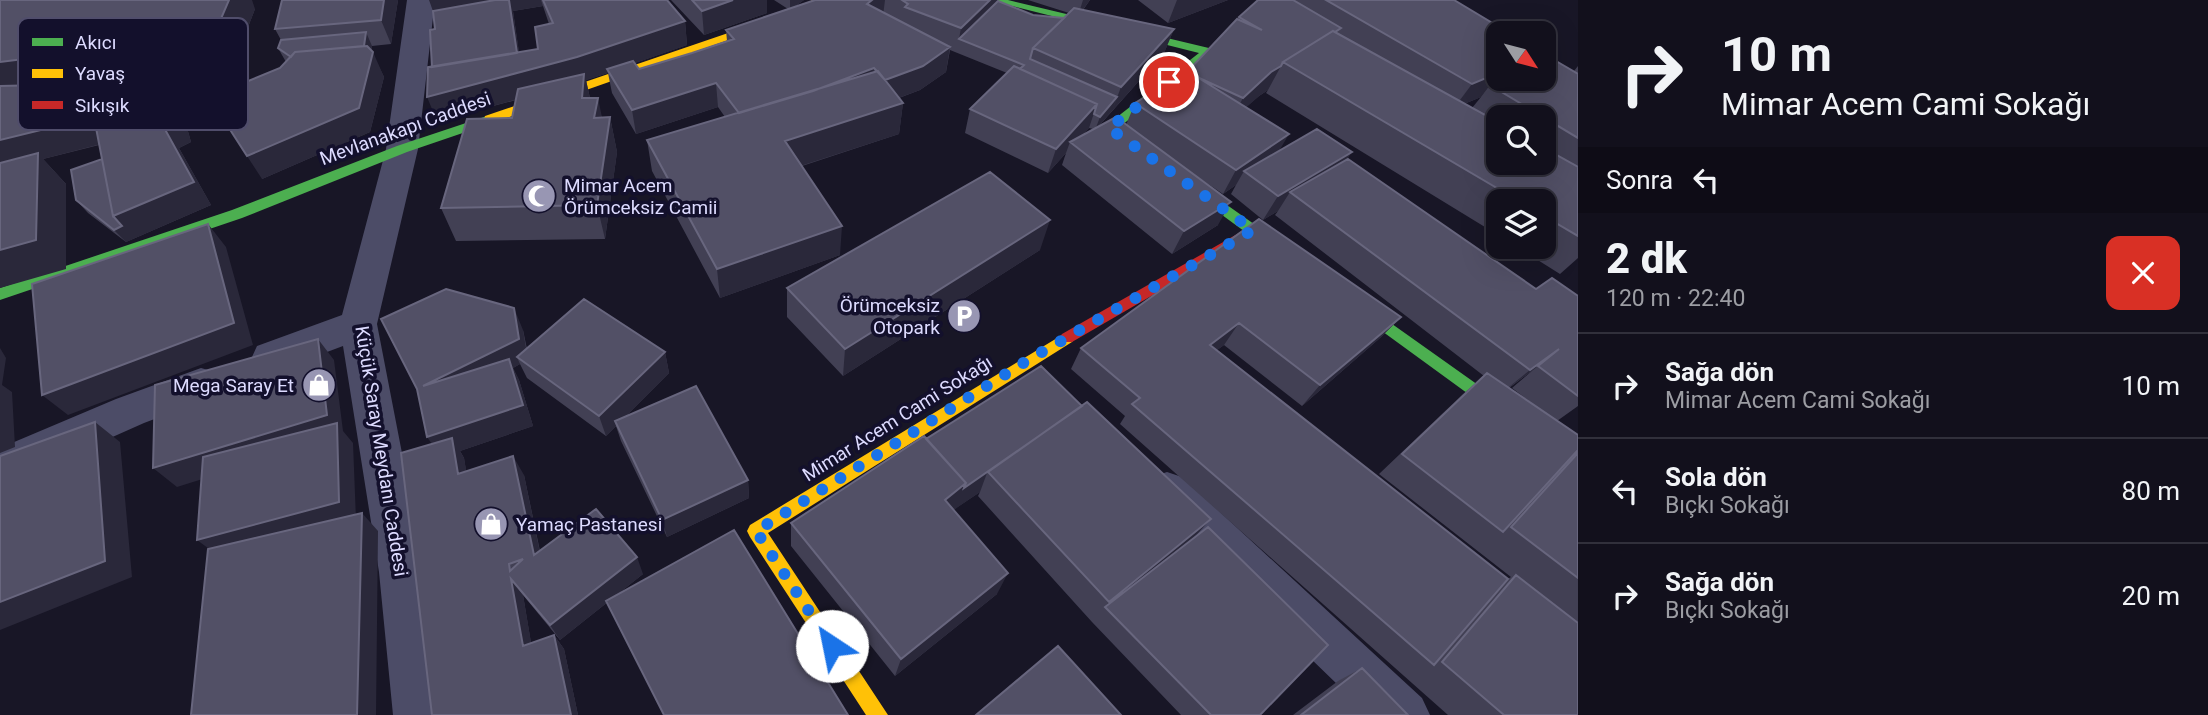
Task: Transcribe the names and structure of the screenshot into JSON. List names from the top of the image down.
{
  "streets": {
    "street": ["Mevlanakapı Caddesi", "Mimar Acem Cami Sokağı", "Küçük Saray Meydanı Caddesi"]
  },
  "crossings": [
    ["Mevlanakapı Caddesi", "Küçük Saray Meydanı Caddesi"]
  ],
  "places": {
    "mosque": ["Mimar Acem Örümceksiz Camii"],
    "parking": ["Örümceksiz Otopark"],
    "shop": ["Mega Saray Et", "Yamaç Pastanesi"]
  },
  "legend": ["Akıcı", "Yavaş", "Sıkışık"],
  "north": "bottom right",
  "page": {
    "turn": ["10 m", "Mimar Acem Cami Sokağı"],
    "then": "Sonra",
    "heading": ["2 dk", "120 m · 22:40"],
    "list": [
      {
        "name": "Sağa dön",
        "note": "Mimar Acem Cami Sokağı",
        "value": "10 m"
      },
      {
        "name": "Sola dön",
        "note": "Bıçkı Sokağı",
        "value": "80 m"
      },
      {
        "name": "Sağa dön",
        "note": "Bıçkı Sokağı",
        "value": "20 m"
      }
    ]
  }
}
